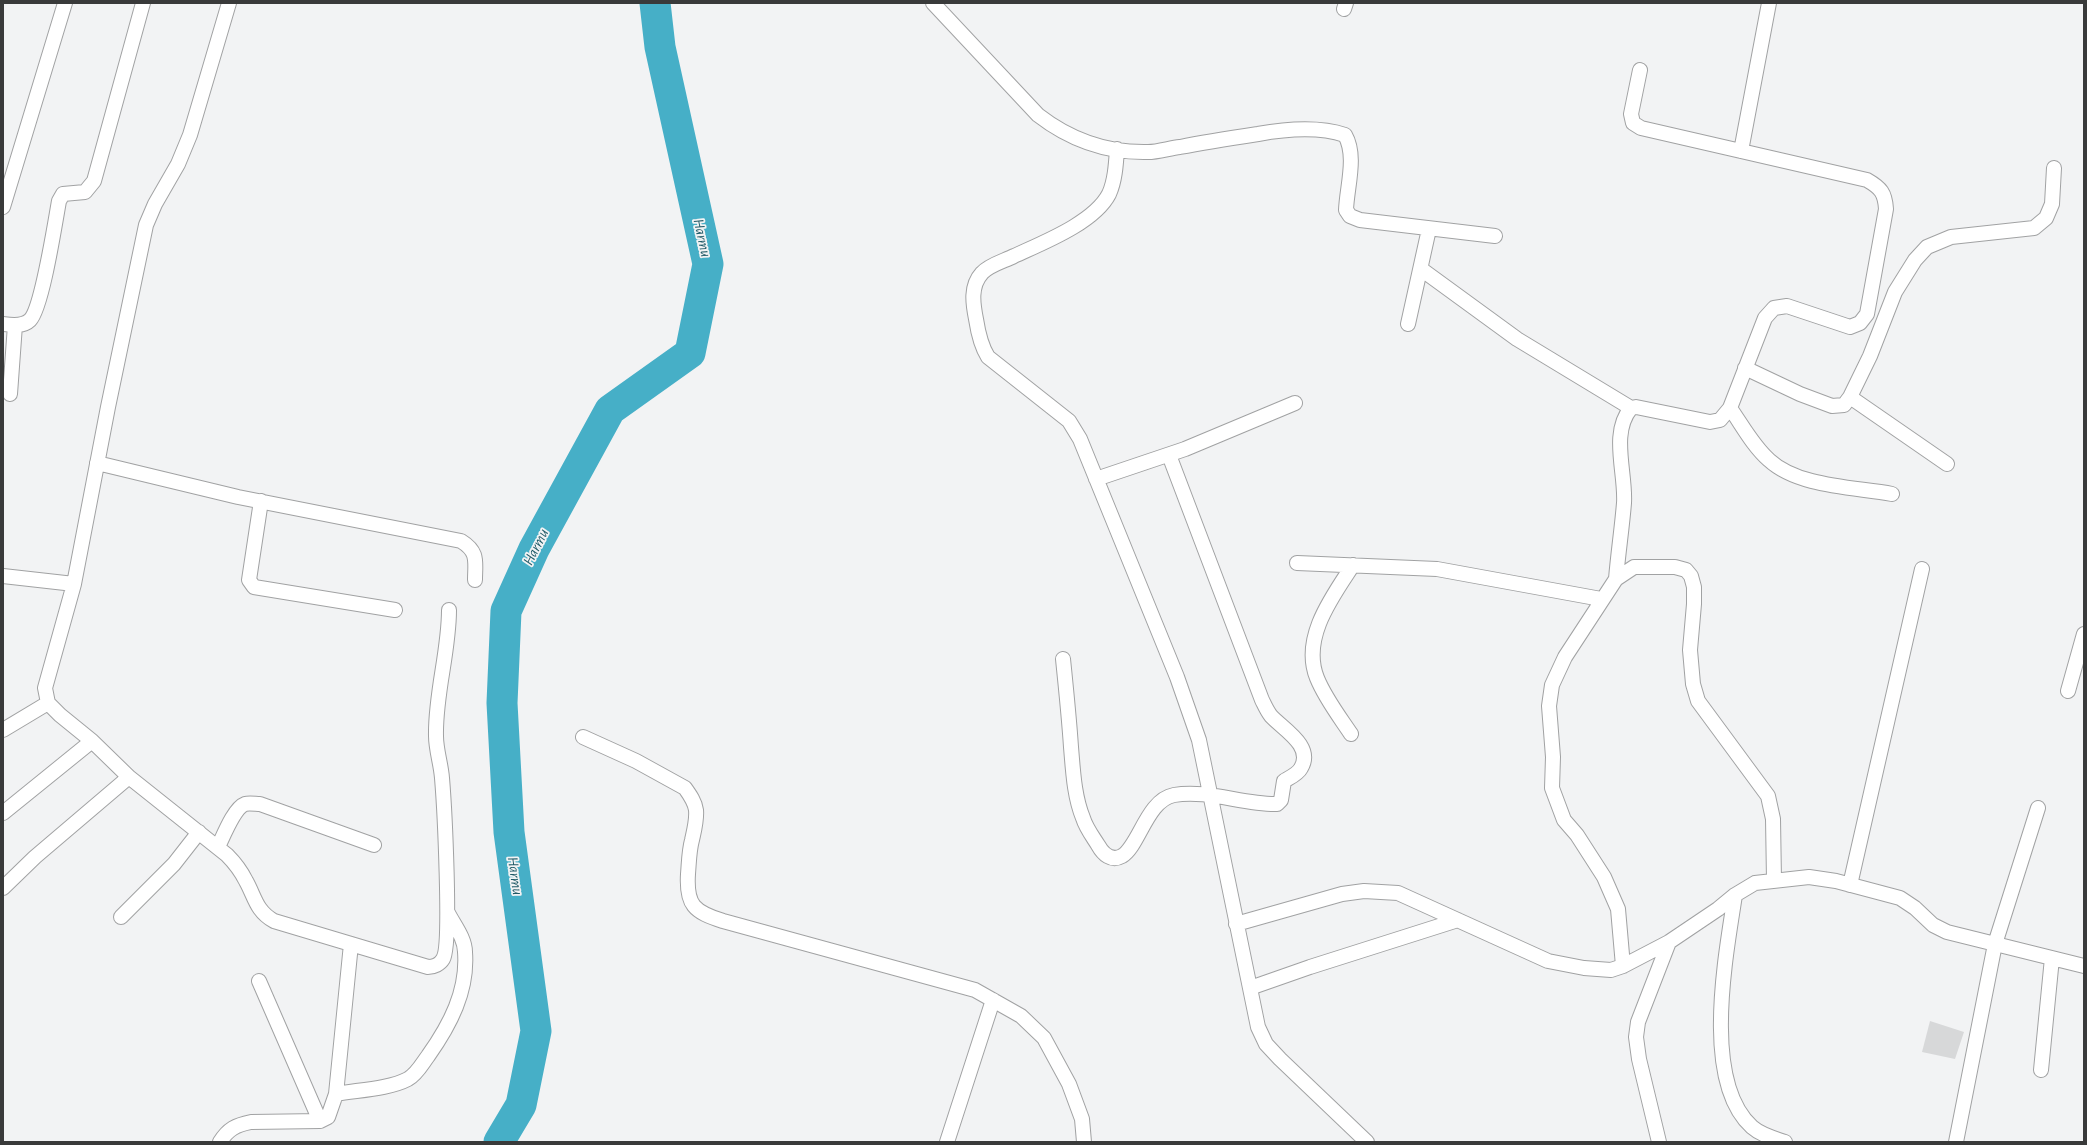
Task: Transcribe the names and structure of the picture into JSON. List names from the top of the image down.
{
  "water": ["Harmu"]
}
